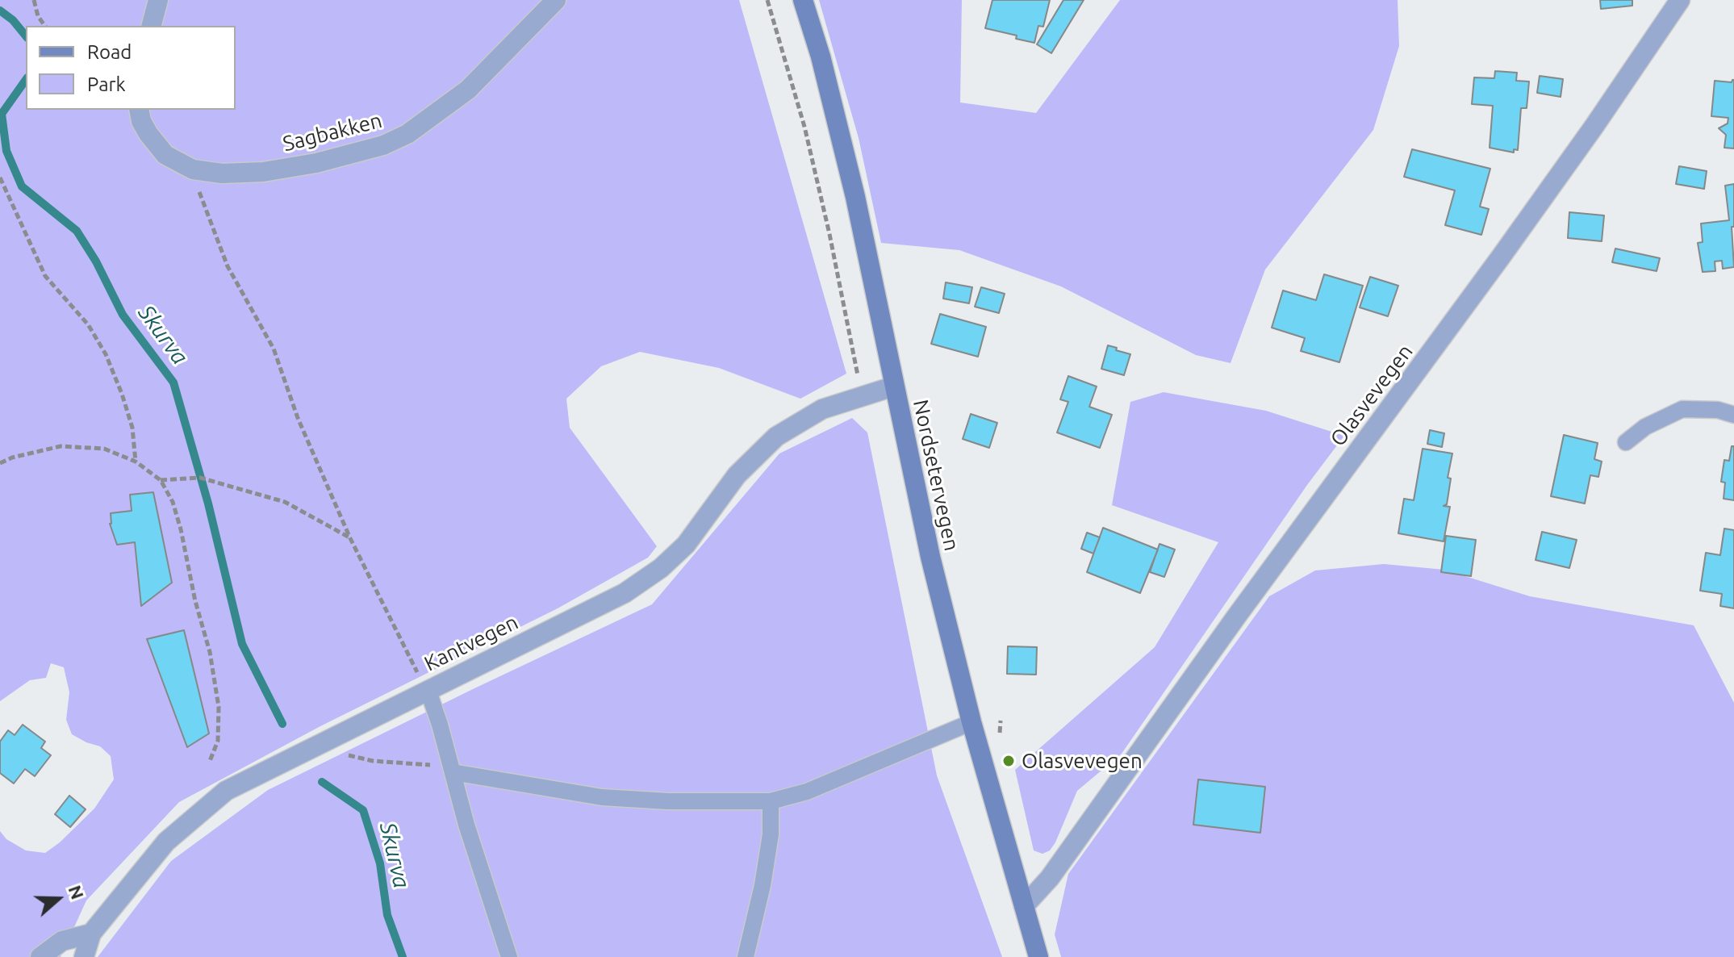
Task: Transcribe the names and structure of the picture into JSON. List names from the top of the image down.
{
  "streets": {
    "main road": ["Nordsetervegen"],
    "street": ["Sagbakken", "Olasvevegen", "Kantvegen"]
  },
  "crossings": [
    ["Olasvevegen", "Nordsetervegen"],
    ["Nordsetervegen", "Kantvegen"]
  ],
  "water": ["Skurva"],
  "places": ["Olasvevegen"],
  "legend": ["Road", "Park"],
  "north": "right"
}
